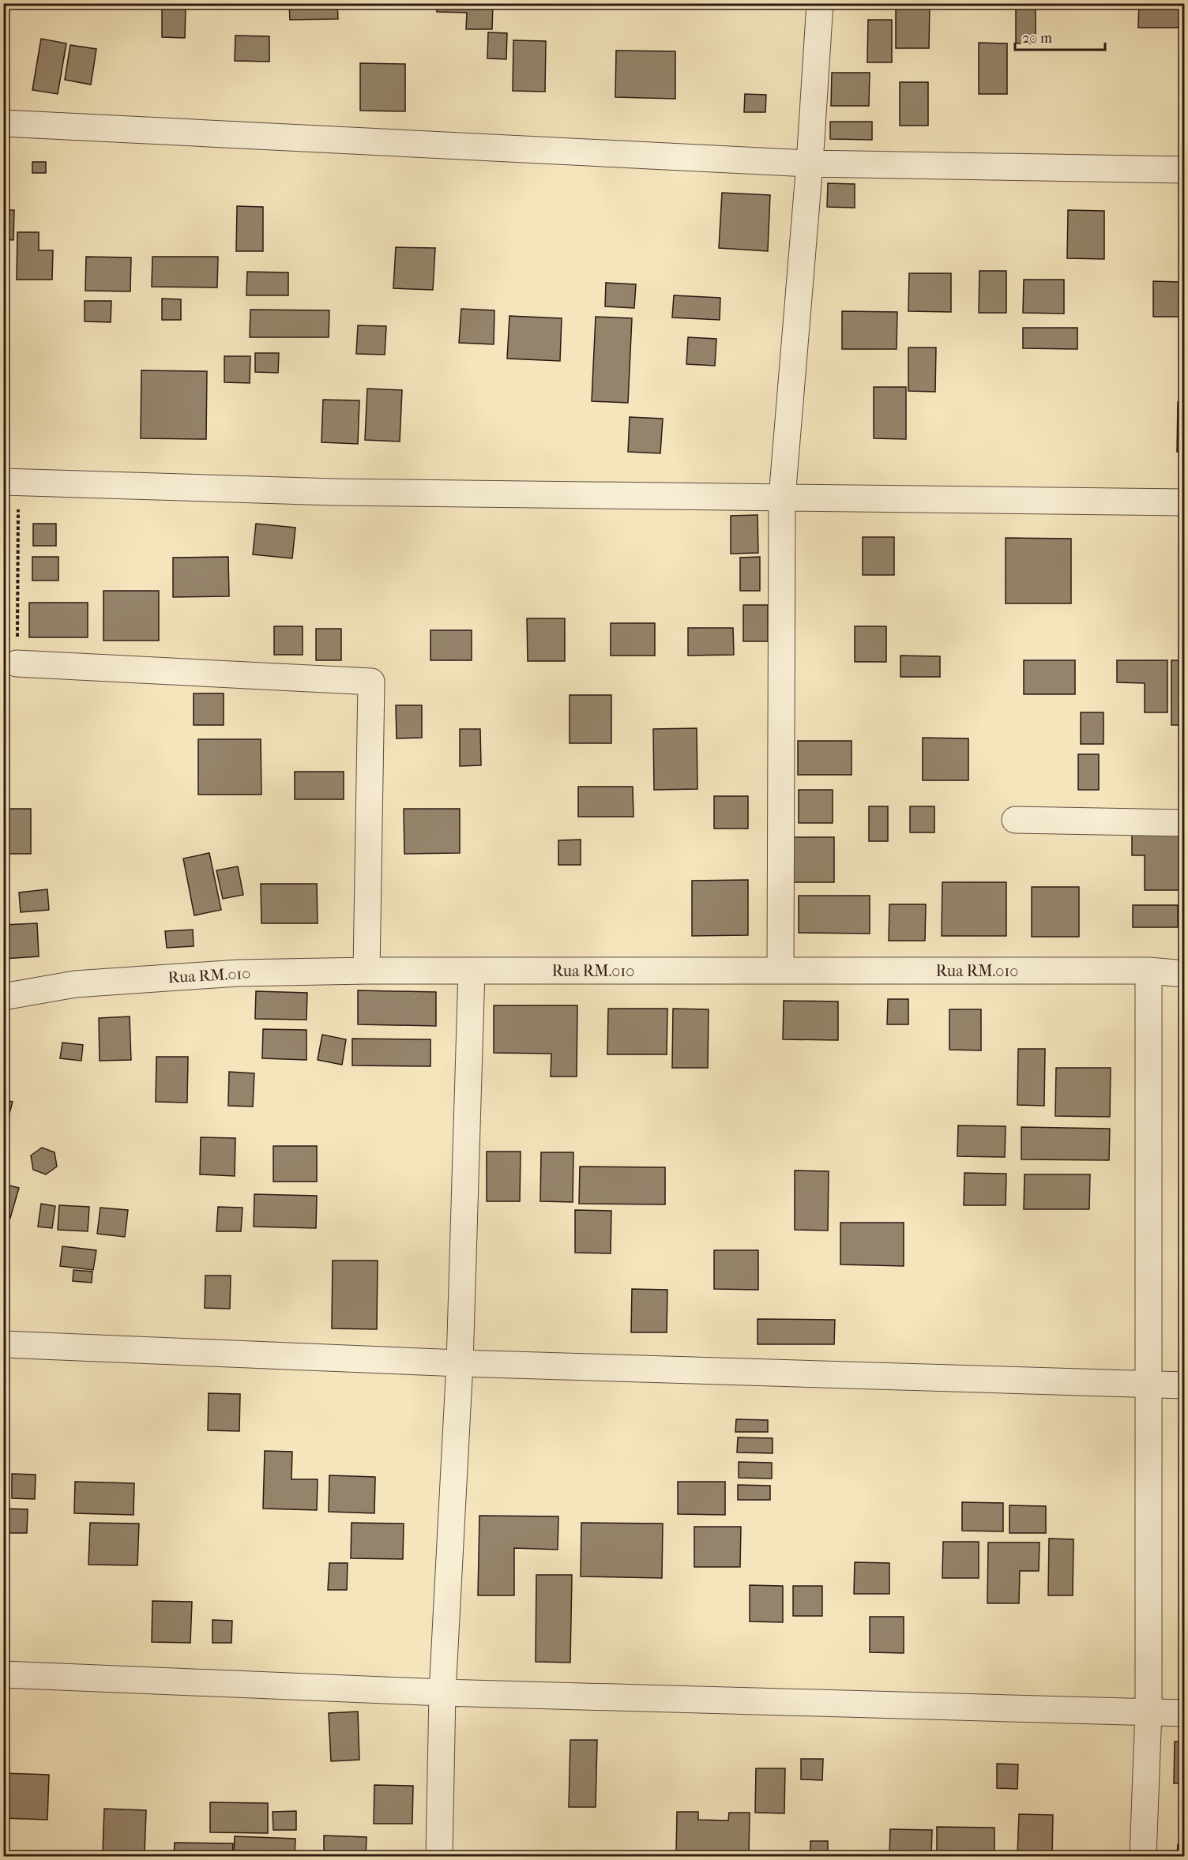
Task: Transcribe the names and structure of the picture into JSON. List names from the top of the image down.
{
  "streets": {
    "street": ["Rua RM.010"]
  },
  "scale_bar": "20 m"
}
